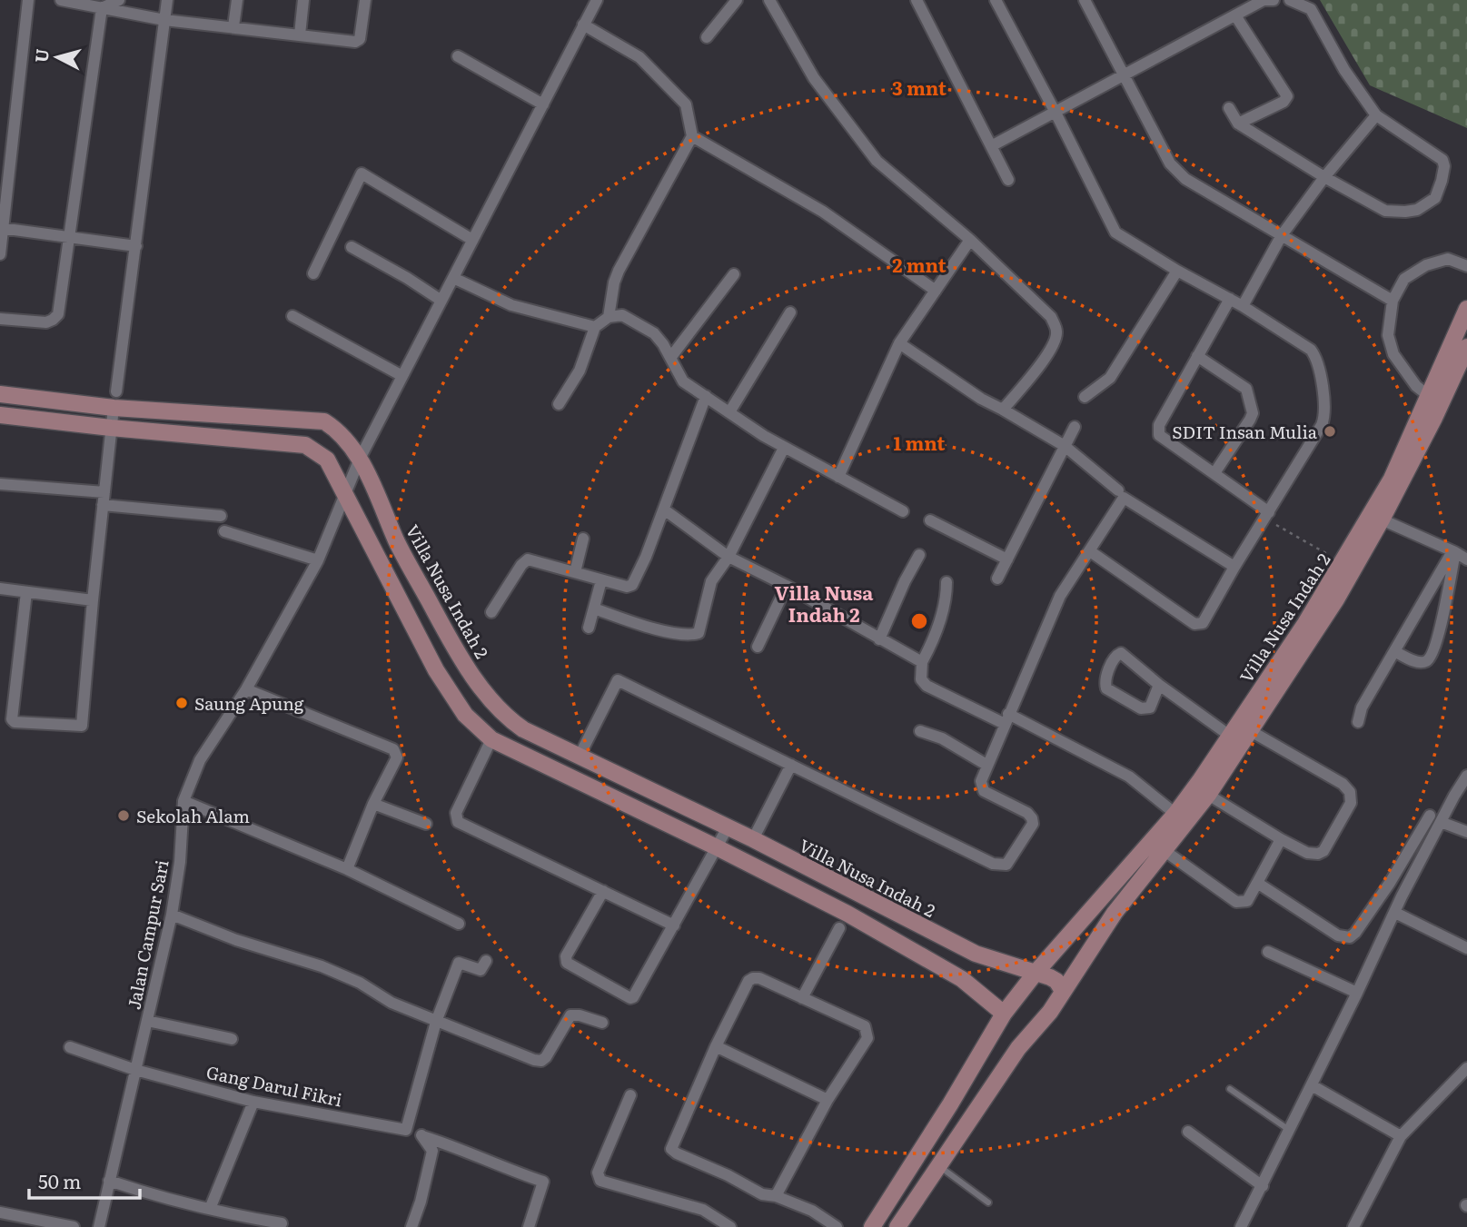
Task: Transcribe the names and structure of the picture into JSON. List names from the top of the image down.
{
  "streets": {
    "street": ["Villa Nusa Indah 2", "Jalan Campur Sari", "Gang Darul Fikri"]
  },
  "crossings": [
    ["Villa Nusa Indah 2", "Jalan Campur Sari"],
    ["Jalan Campur Sari", "Gang Darul Fikri"]
  ],
  "districts": ["Villa Nusa Indah 2"],
  "places": ["SDIT Insan Mulia", "Saung Apung", "Sekolah Alam"],
  "scale_bar": "50 m",
  "north": "left",
  "rings": ["3 mnt", "2 mnt", "1 mnt"]
}
